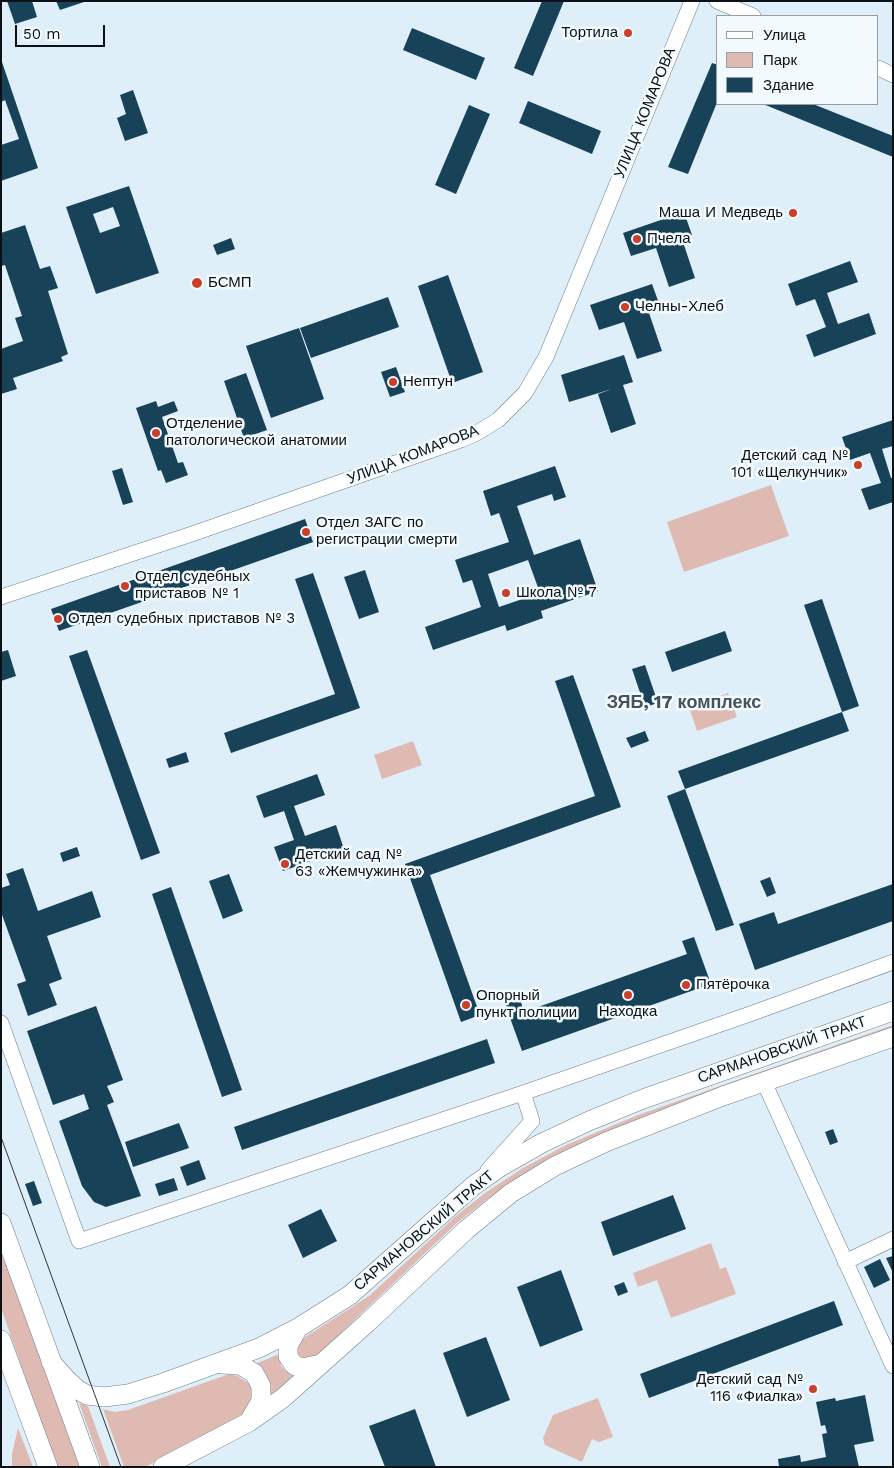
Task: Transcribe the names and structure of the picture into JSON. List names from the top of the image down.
{
  "streets": {
    "main road": ["САРМАНОВСКИЙ ТРАКТ"],
    "street": ["УЛИЦА КОМАРОВА"]
  },
  "districts": ["ЗЯБ, 17 комплекс"],
  "places": [
    "Тортила",
    "Маша И Медведь",
    "Пчела",
    "БСМП",
    "Челны-Хлеб",
    "Нептун",
    "Отделение патологической анатомии",
    "Детский сад № 101 «Щелкунчик»",
    "Отдел ЗАГС по регистрации смерти",
    "Отдел судебных приставов № 1",
    "Школа № 7",
    "Отдел судебных приставов № 3",
    "Детский сад № 63 «Жемчужинка»",
    "Пятёрочка",
    "Находка",
    "Опорный пункт полиции",
    "Детский сад № 116 «Фиалка»"
  ],
  "legend": ["Улица", "Парк", "Здание"],
  "scale_bar": "50 m"
}
